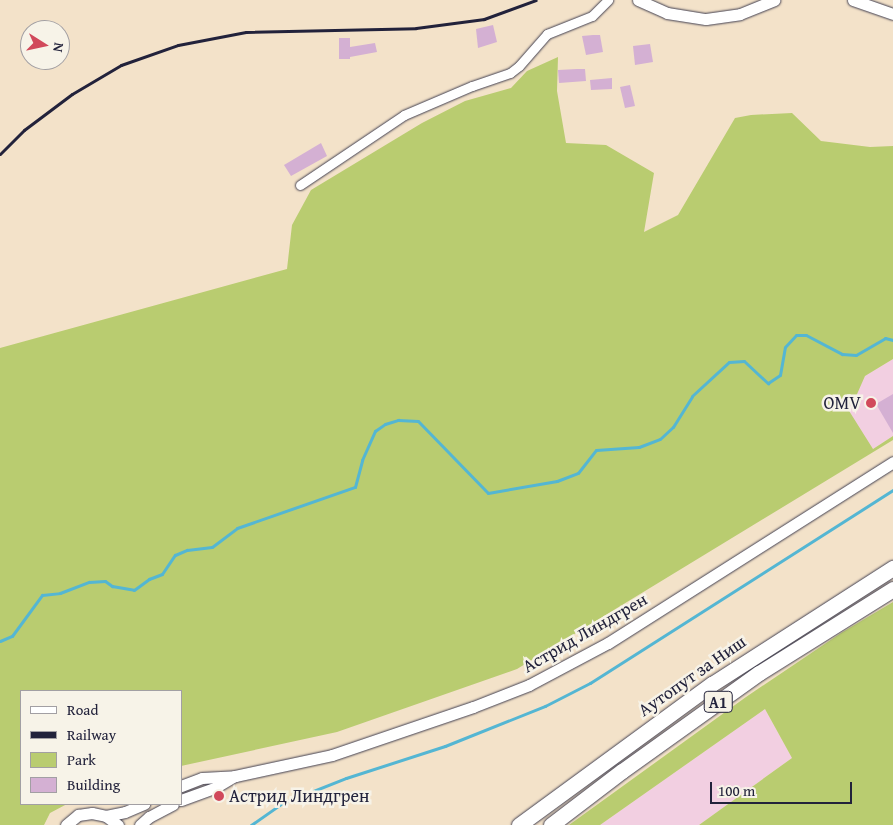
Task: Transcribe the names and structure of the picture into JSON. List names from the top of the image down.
{
  "streets": {
    "highway": ["Аутопут за Ниш", "A1"],
    "street": ["Астрид Линдгрен"]
  },
  "places": ["OMV", "Астрид Линдгрен"],
  "legend": [
    "Road",
    "Railway",
    "Park",
    "Building"
  ],
  "scale_bar": "100 m",
  "north": "right"
}
